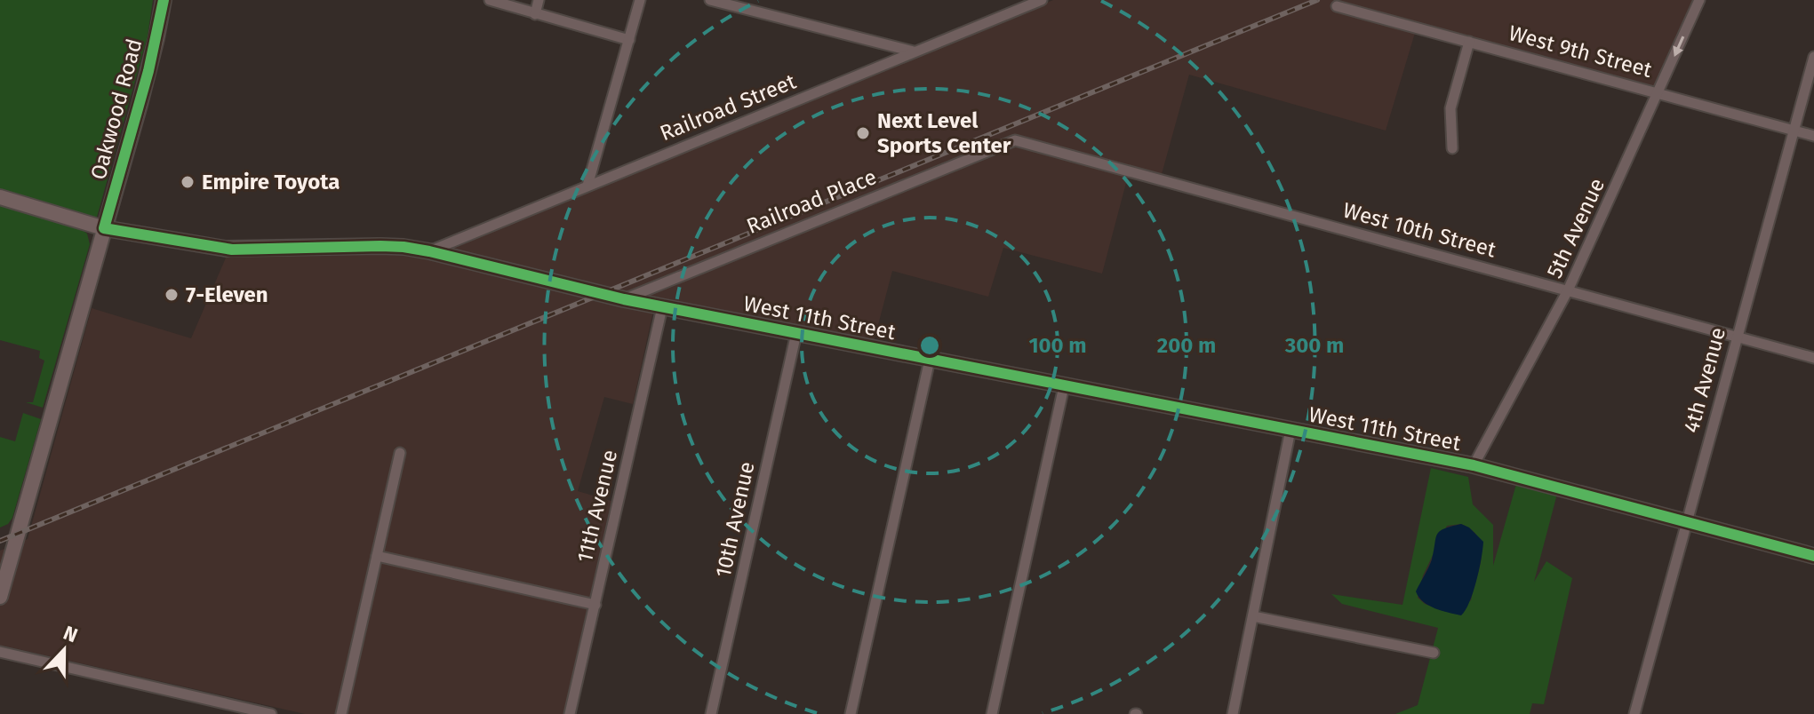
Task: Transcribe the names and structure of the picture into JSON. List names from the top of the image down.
{
  "streets": {
    "street": [
      "West 9th Street",
      "Railroad Street",
      "Oakwood Road",
      "Railroad Place",
      "5th Avenue",
      "West 10th Street",
      "West 11th Street",
      "4th Avenue",
      "11th Avenue",
      "10th Avenue"
    ]
  },
  "crossings": [
    ["West 9th Street", "5th Avenue"],
    ["West 9th Street", "4th Avenue"],
    ["Railroad Street", "West 11th Street"],
    ["Oakwood Road", "West 11th Street"],
    ["Railroad Place", "West 10th Street"],
    ["Railroad Place", "West 11th Street"],
    ["5th Avenue", "West 10th Street"],
    ["5th Avenue", "West 11th Street"],
    ["West 10th Street", "4th Avenue"],
    ["West 11th Street", "4th Avenue"],
    ["West 11th Street", "11th Avenue"],
    ["West 11th Street", "10th Avenue"]
  ],
  "places": ["Next Level Sports Center", "Empire Toyota", "7-Eleven"],
  "north": "top",
  "rings": ["100 m", "200 m", "300 m"]
}
